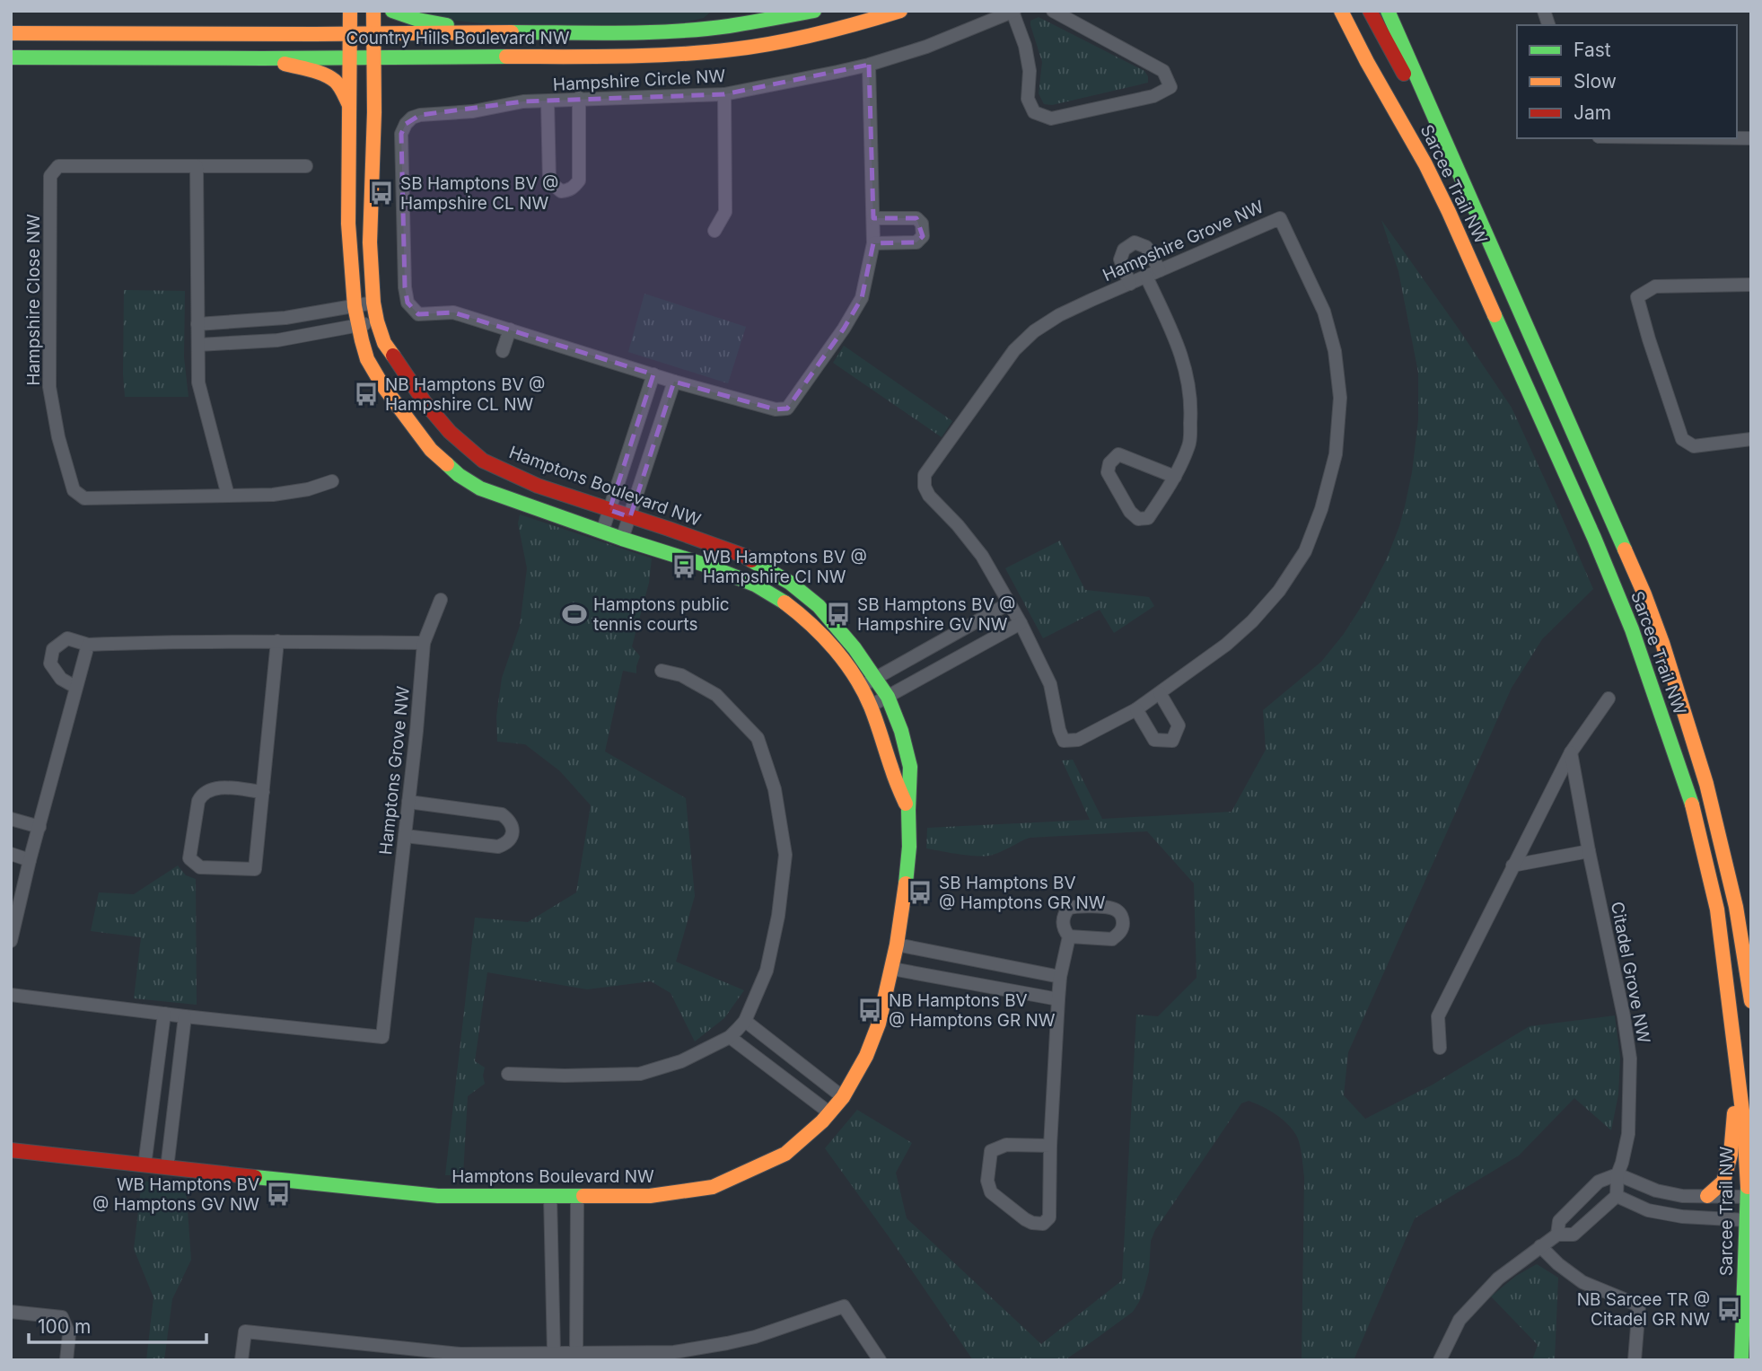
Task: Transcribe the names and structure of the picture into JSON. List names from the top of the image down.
{
  "streets": {
    "main road": ["Country Hills Boulevard NW", "Sarcee Trail NW", "Hamptons Boulevard NW"],
    "street": [
      "Hampshire Circle NW",
      "Hampshire Grove NW",
      "Hampshire Close NW",
      "Hamptons Grove NW",
      "Citadel Grove NW"
    ]
  },
  "crossings": [
    ["Country Hills Boulevard NW", "Hamptons Boulevard NW"]
  ],
  "places": {
    "bus stop": [
      "SB Hamptons BV @ Hampshire CL NW",
      "NB Hamptons BV @ Hampshire CL NW",
      "WB Hamptons BV @ Hampshire CI NW",
      "SB Hamptons BV @ Hampshire GV NW",
      "SB Hamptons BV @ Hamptons GR NW",
      "NB Hamptons BV @ Hamptons GR NW",
      "WB Hamptons BV @ Hamptons GV NW",
      "NB Sarcee TR @ Citadel GR NW"
    ],
    "sports": ["Hamptons public tennis courts"]
  },
  "legend": ["Fast", "Slow", "Jam"],
  "scale_bar": "100 m"
}
